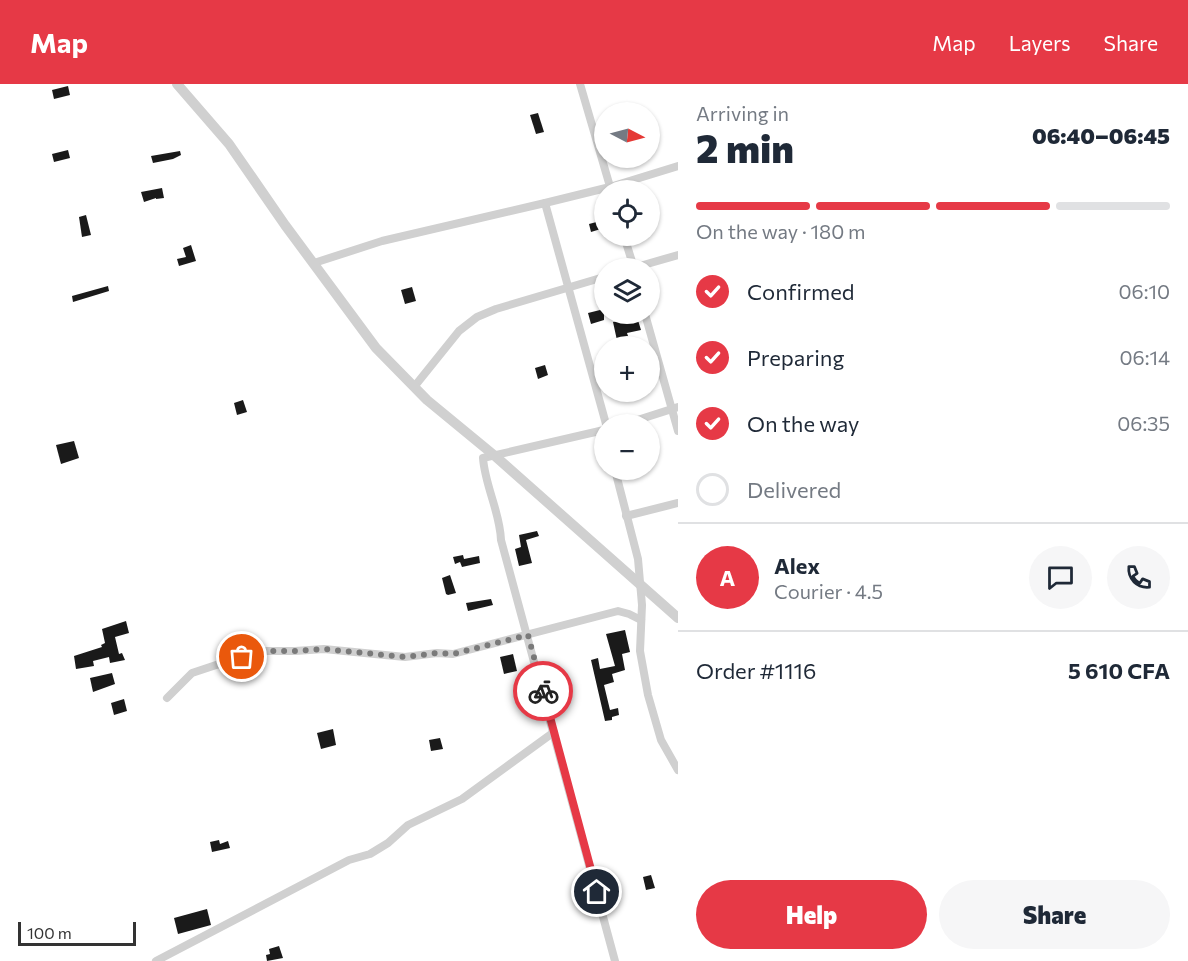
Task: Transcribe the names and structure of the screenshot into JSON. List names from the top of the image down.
{
  "scale_bar": "100 m",
  "north": "right",
  "page": {
    "header": "Map",
    "nav": ["Map", "Layers", "Share"],
    "heading": ["2 min", "Arriving in", "06:40–06:45"],
    "panel": [
      "Alex",
      "Courier · 4.5",
      "Order #1116",
      "5 610 CFA"
    ],
    "map_buttons": ["+", "−"],
    "bar": "On the way · 180 m",
    "list": [
      ["Confirmed", "06:10"],
      ["Preparing", "06:14"],
      ["On the way", "06:35"],
      "Delivered"
    ],
    "round": "A",
    "buttons": ["Help", "Share"],
    "scale": "100 m"
  }
}
